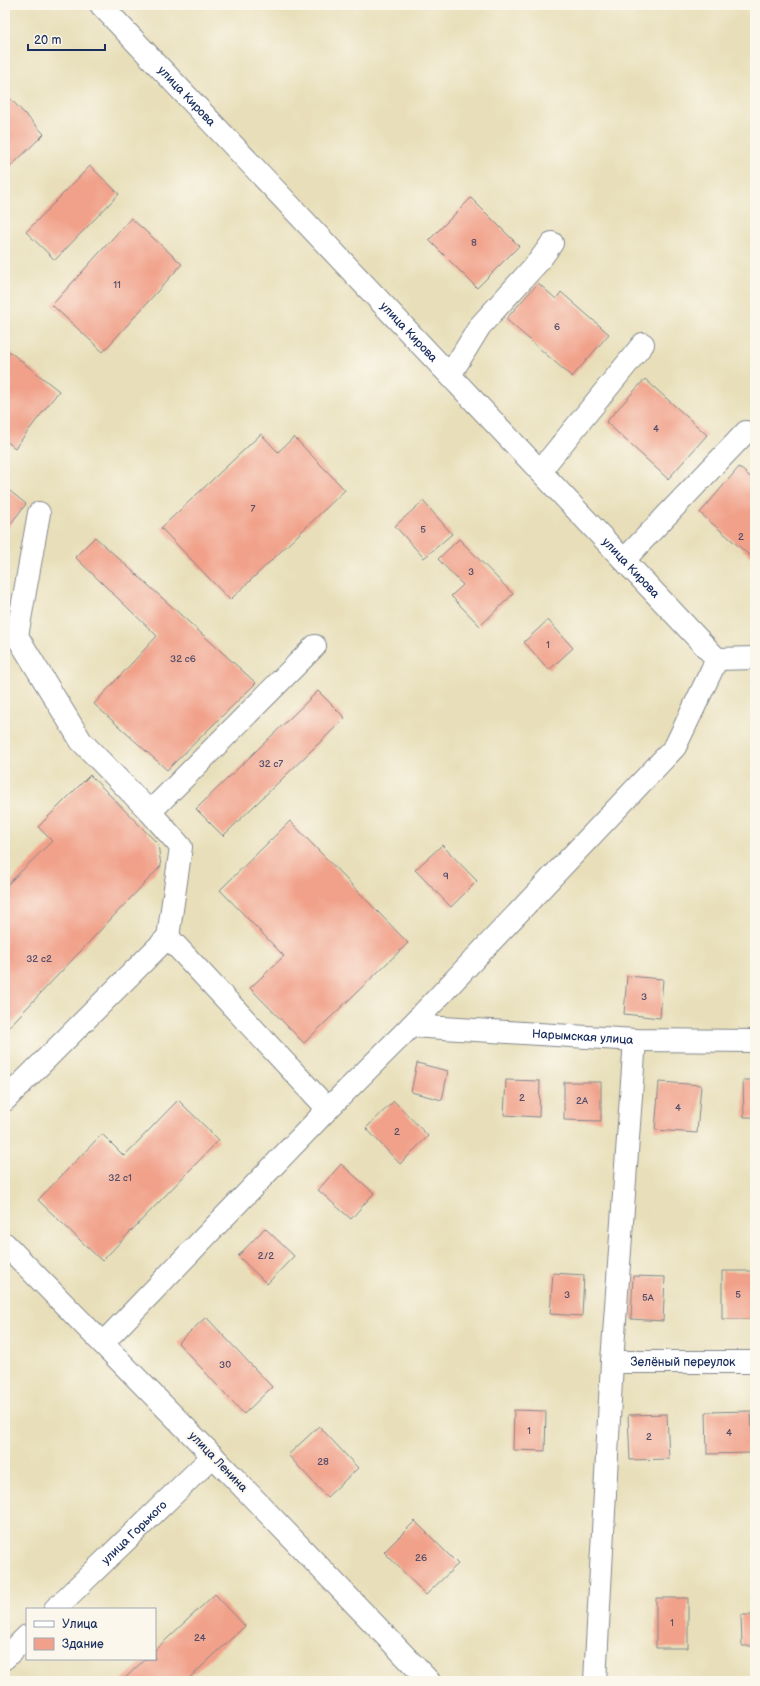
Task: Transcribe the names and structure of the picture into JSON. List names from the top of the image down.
{
  "streets": {
    "street": [
      "улица Кирова",
      "Нарымская улица",
      "Зелёный переулок",
      "улица Ленина",
      "улица Горького"
    ]
  },
  "crossings": [
    ["улица Ленина", "улица Горького"]
  ],
  "house_numbers": [
    "8",
    "11",
    "6",
    "4",
    "7",
    "5",
    "2",
    "3",
    "1",
    "32 с6",
    "32 с7",
    "9",
    "32 с2",
    "3",
    "2",
    "2А",
    "4",
    "2",
    "32 с1",
    "2/2",
    "3",
    "5",
    "5А",
    "30",
    "1",
    "4",
    "2",
    "28",
    "26",
    "1",
    "24"
  ],
  "legend": ["Улица", "Здание"],
  "scale_bar": "20 m"
}
